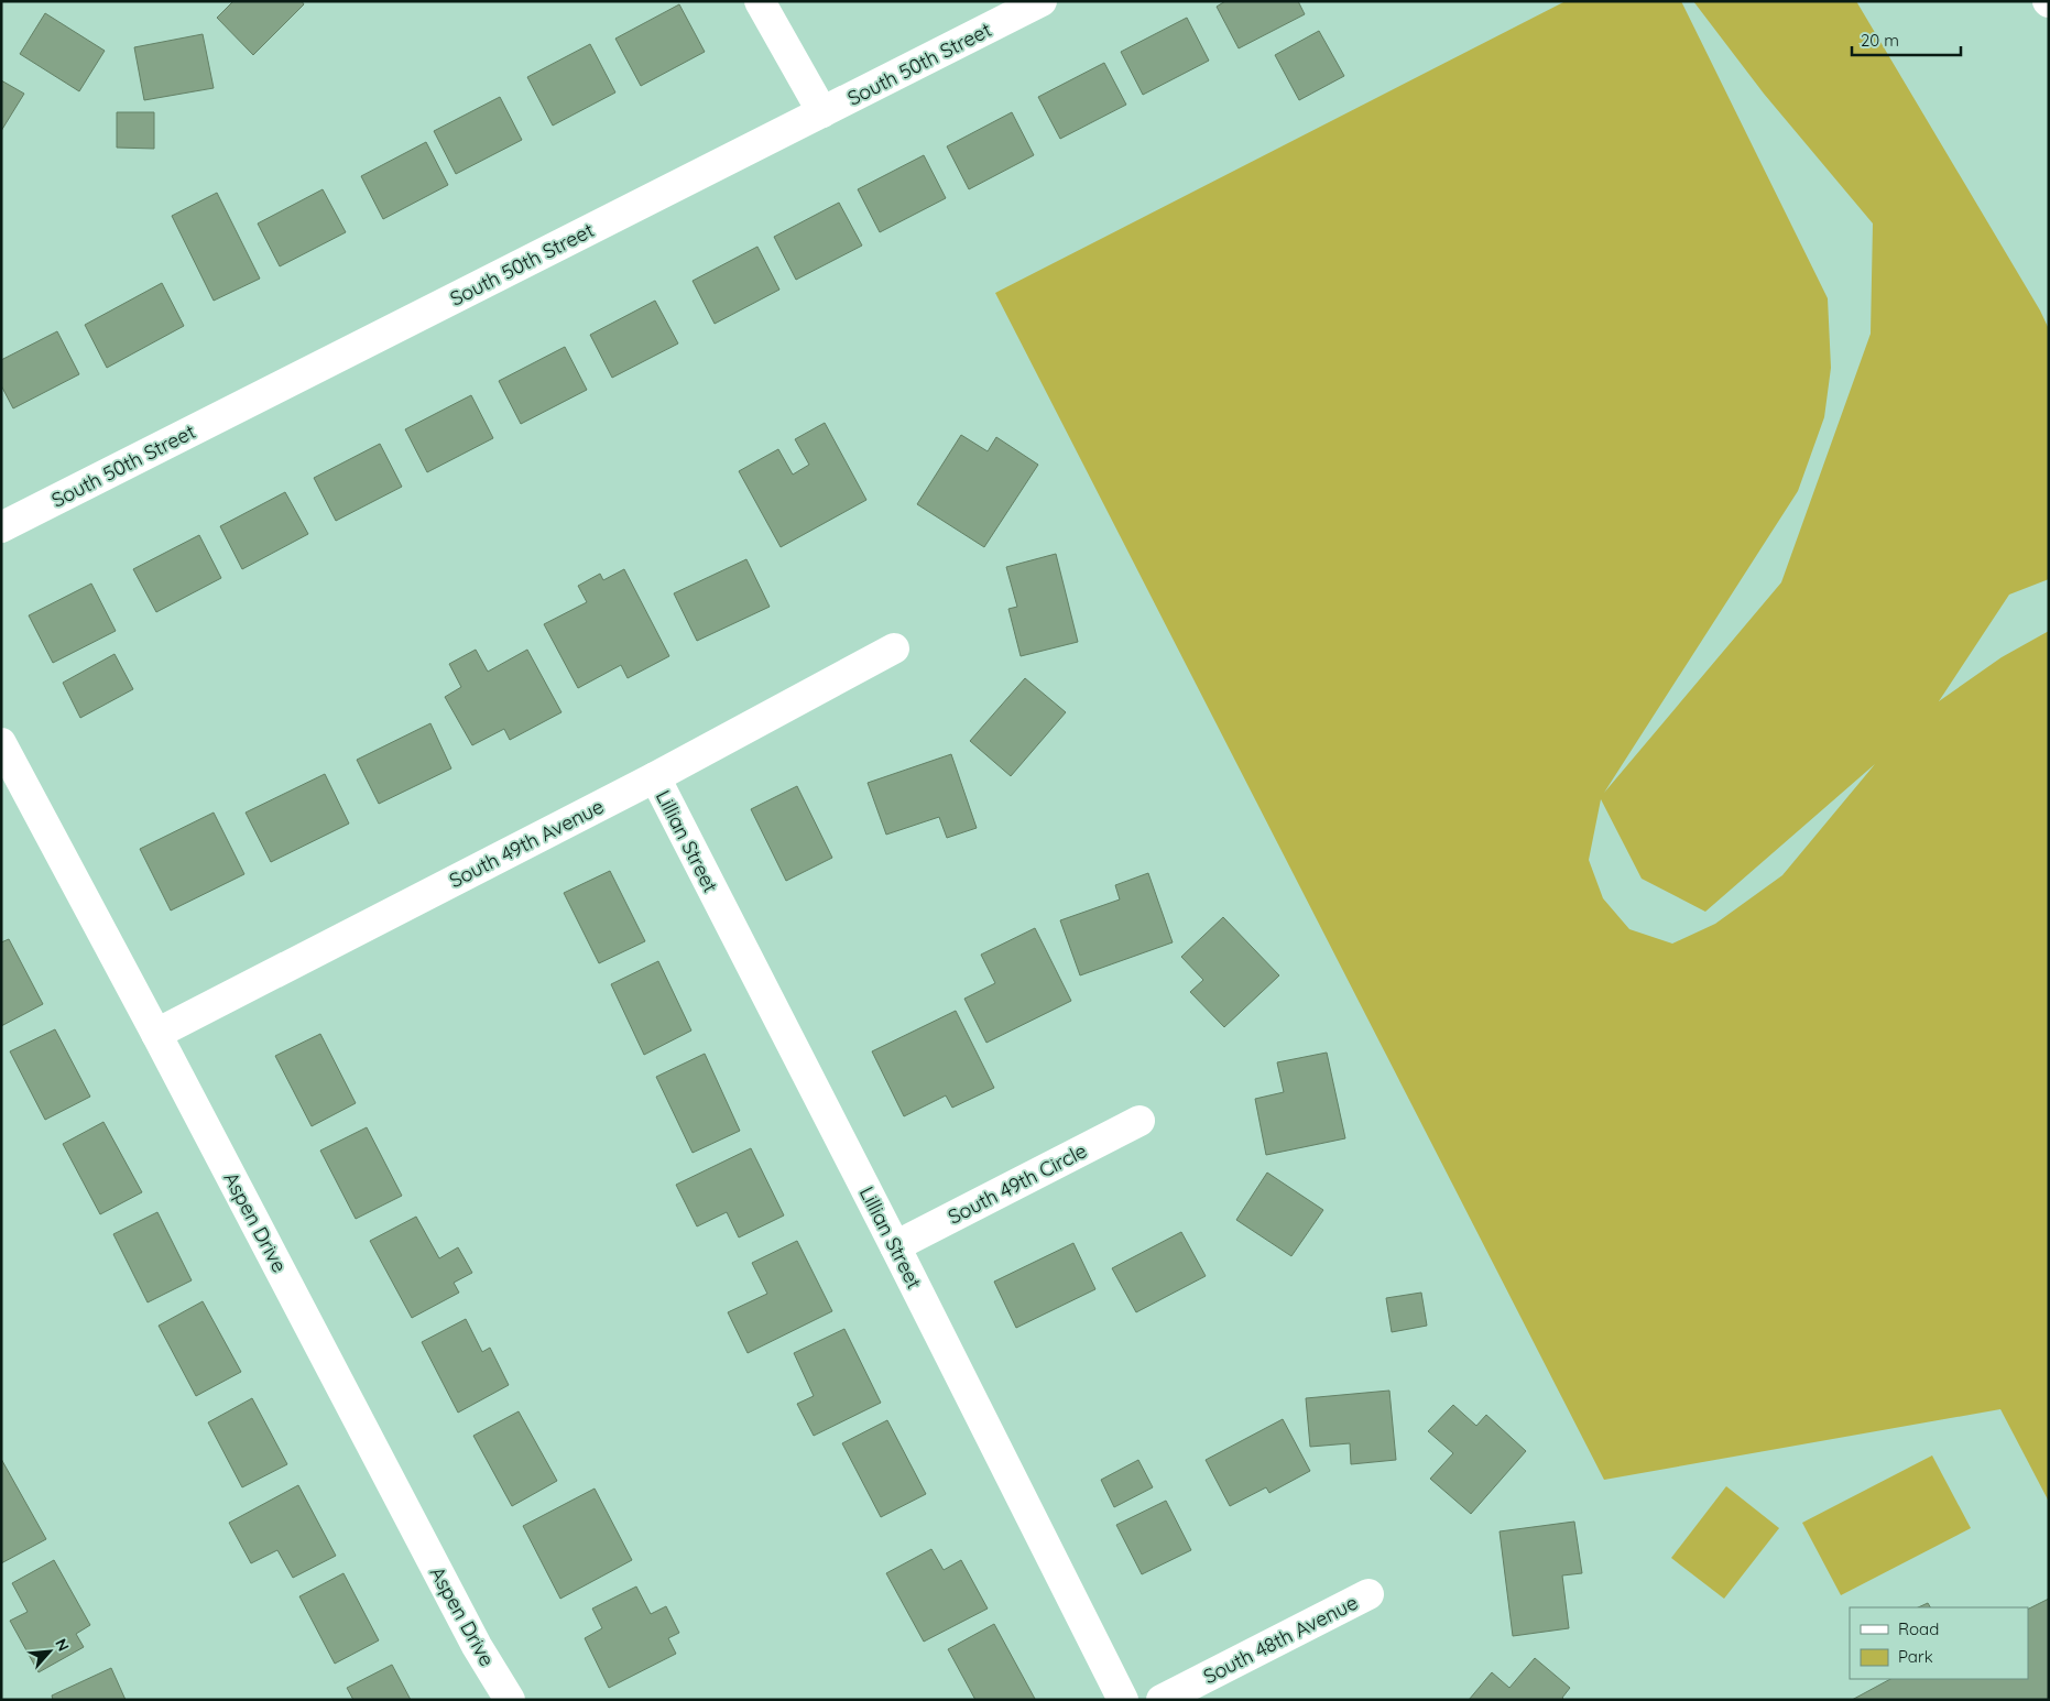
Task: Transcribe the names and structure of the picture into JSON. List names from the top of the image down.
{
  "streets": {
    "street": [
      "South 50th Street",
      "Lillian Street",
      "South 49th Avenue",
      "South 49th Circle",
      "Aspen Drive",
      "South 48th Avenue"
    ]
  },
  "crossings": [
    ["Lillian Street", "South 49th Avenue"],
    ["Lillian Street", "South 49th Circle"],
    ["South 49th Avenue", "Aspen Drive"]
  ],
  "legend": ["Road", "Park"],
  "scale_bar": "20 m",
  "north": "top right"
}
